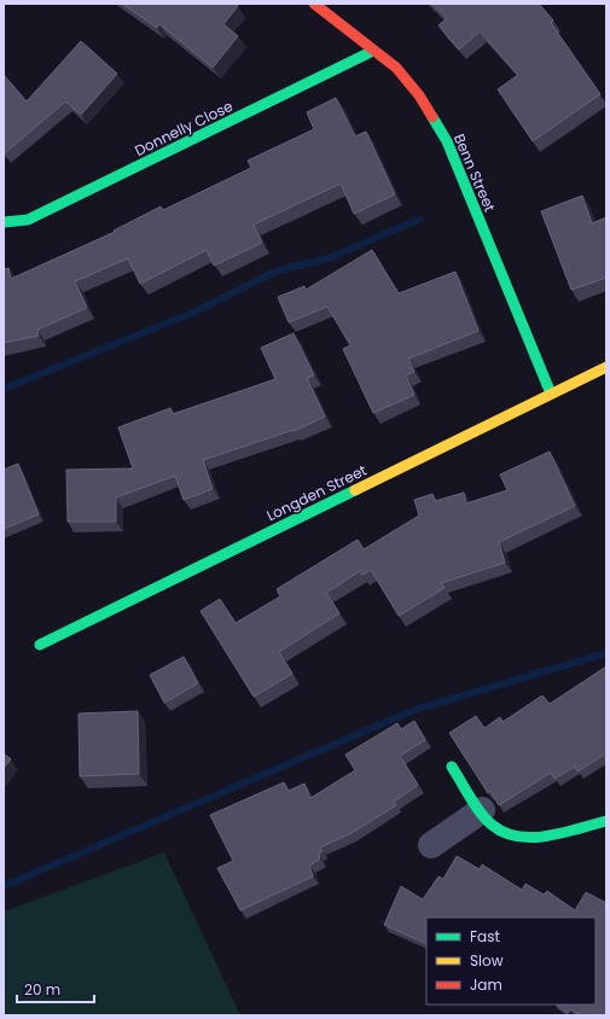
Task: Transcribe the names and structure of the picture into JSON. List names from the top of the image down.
{
  "streets": {
    "street": ["Donnelly Close", "Benn Street", "Longden Street"]
  },
  "crossings": [
    ["Donnelly Close", "Benn Street"],
    ["Benn Street", "Longden Street"]
  ],
  "legend": ["Fast", "Slow", "Jam"],
  "scale_bar": "20 m"
}
